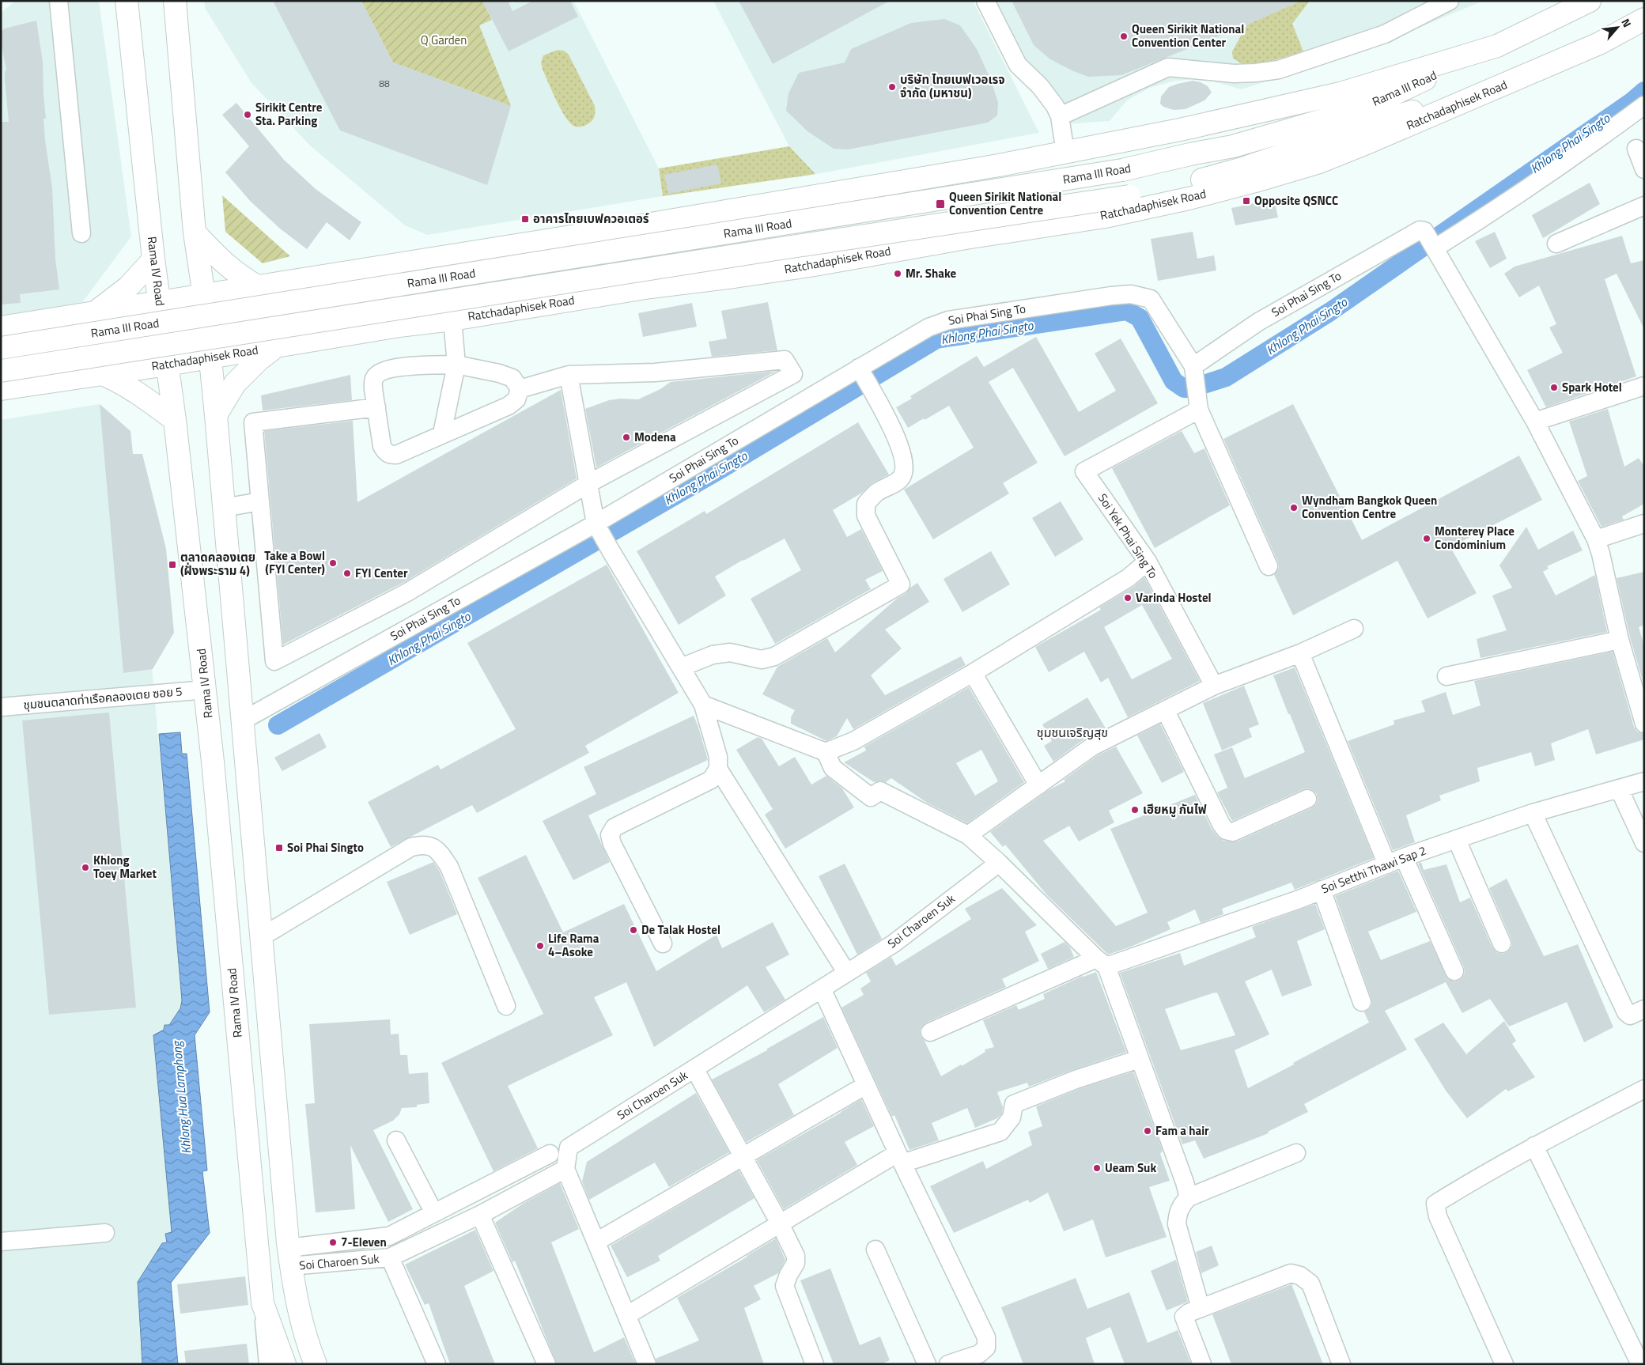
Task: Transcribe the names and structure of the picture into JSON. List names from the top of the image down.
{
  "streets": {
    "main road": ["Rama III Road", "Ratchadaphisek Road", "Rama IV Road"],
    "street": [
      "Soi Phai Sing To",
      "Soi Yek Phai Sing To",
      "ชุมชนตลาดท่าเรือคลองเตย ซอย 5",
      "Soi Setthi Thawi Sap 2",
      "Soi Charoen Suk"
    ]
  },
  "crossings": [
    ["Rama III Road", "Ratchadaphisek Road"],
    ["Ratchadaphisek Road", "Rama IV Road"],
    ["Rama IV Road", "ชุมชนตลาดท่าเรือคลองเตย ซอย 5"]
  ],
  "districts": ["ชุมชนเจริญสุข"],
  "water": ["Khlong Phai Singto", "Khlong Hua Lamphong"],
  "parks": ["Q Garden"],
  "places": {
    "other": [
      "Queen Sirikit National Convention Center",
      "บริษัท ไทยเบฟเวอเรจ จำกัด (มหาชน)",
      "Sirikit Centre Sta. Parking",
      "Mr. Shake",
      "Spark Hotel",
      "Modena",
      "Wyndham Bangkok Queen Convention Centre",
      "Monterey Place Condominium",
      "Take a Bowl (FYI Center)",
      "FYI Center",
      "Varinda Hostel",
      "เฮียหมู กันไฟ",
      "Khlong Toey Market",
      "De Talak Hostel",
      "Life Rama 4–Asoke",
      "Fam a hair",
      "Ueam Suk",
      "7-Eleven"
    ],
    "transit": [
      "Opposite QSNCC",
      "Queen Sirikit National Convention Centre",
      "อาคารไทยเบฟควอเตอร์",
      "ตลาดคลองเตย (ฝั่งพระราม 4)",
      "Soi Phai Singto"
    ]
  },
  "house_numbers": ["88"],
  "north": "top right"
}
